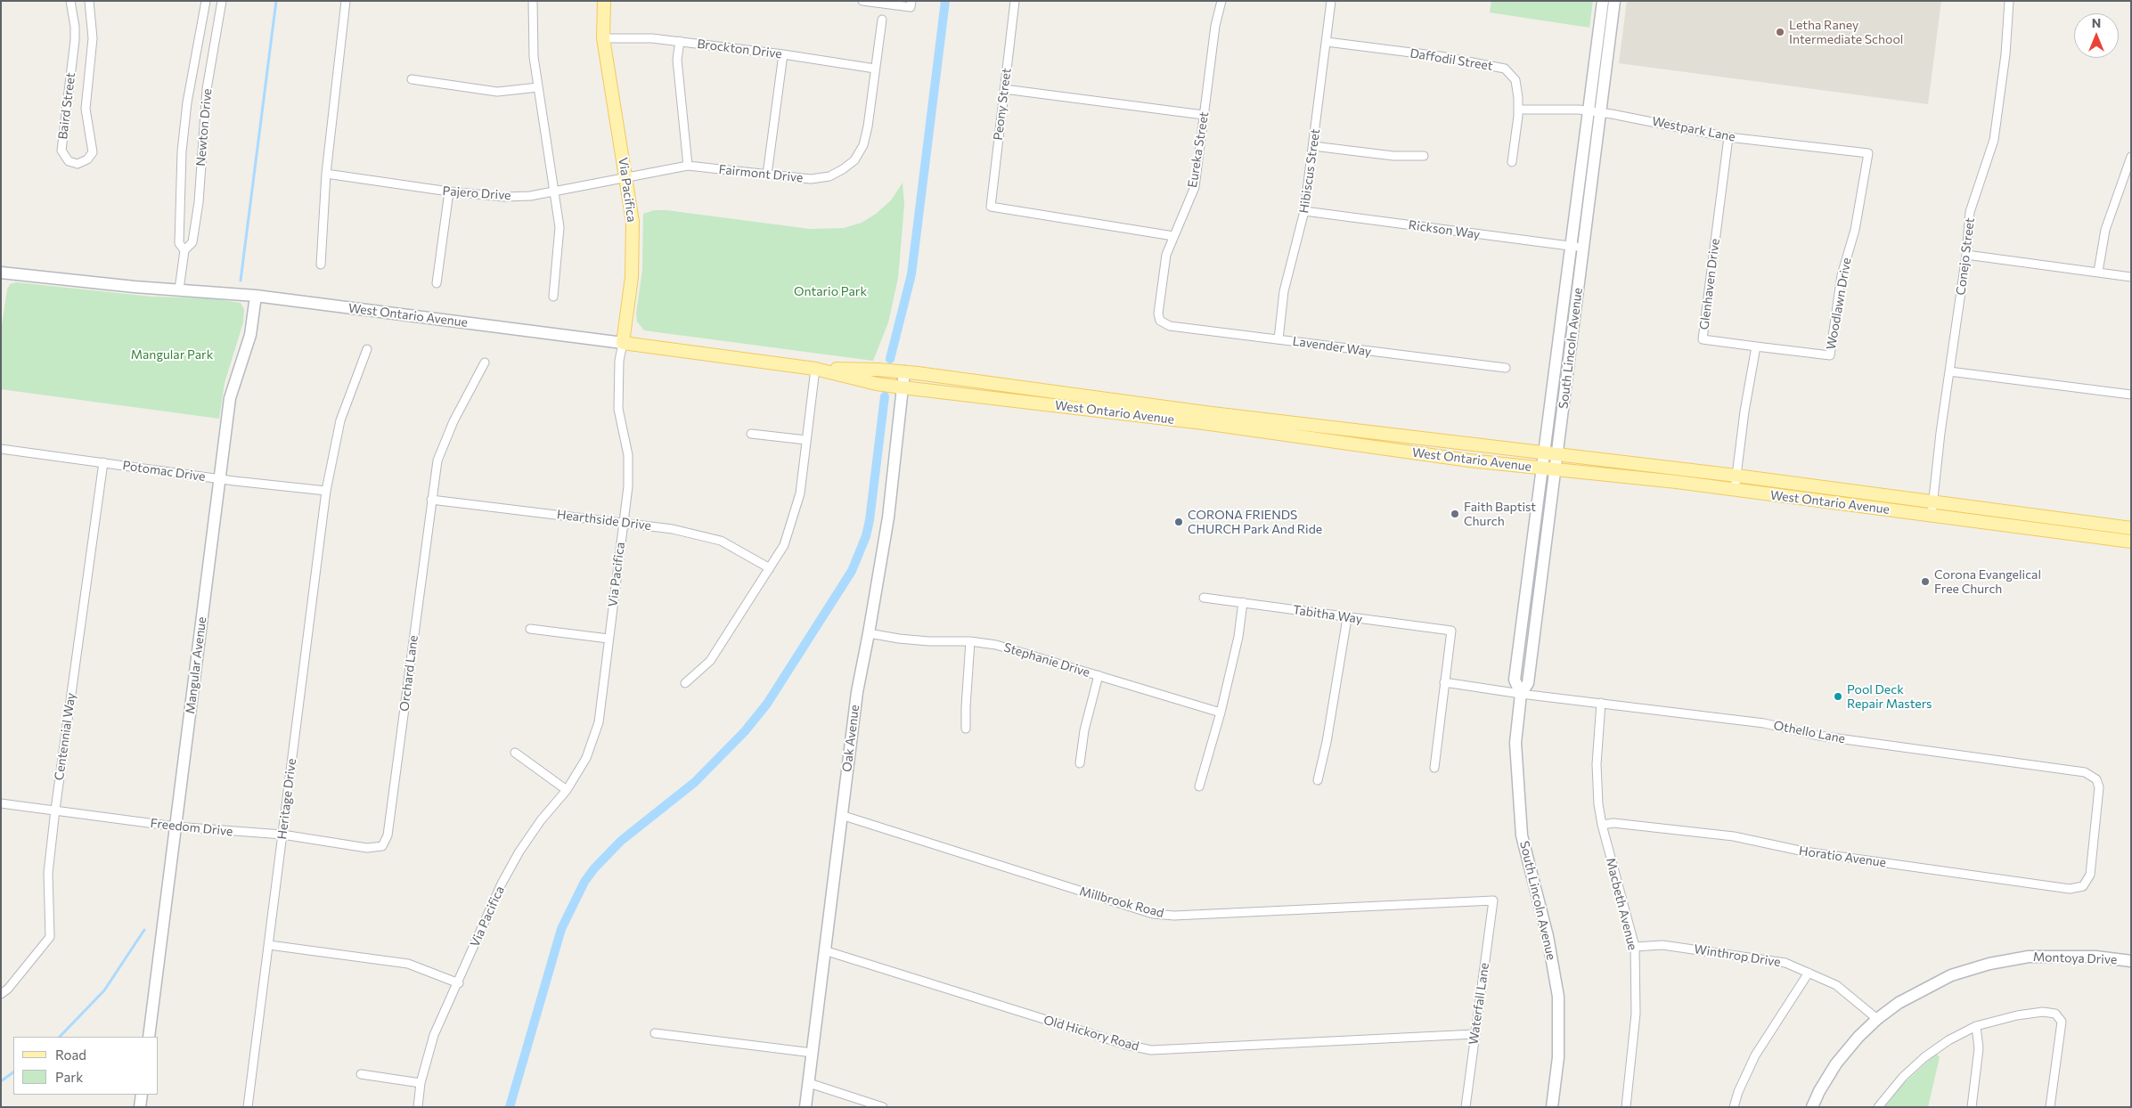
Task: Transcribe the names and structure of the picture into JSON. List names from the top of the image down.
{
  "streets": {
    "main road": [
      "Via Pacifica",
      "West Ontario Avenue",
      "South Lincoln Avenue",
      "Mangular Avenue",
      "Oak Avenue",
      "Montoya Drive"
    ],
    "street": [
      "Brockton Drive",
      "Daffodil Street",
      "Peony Street",
      "Baird Street",
      "Newton Drive",
      "Westpark Lane",
      "Eureka Street",
      "Hibiscus Street",
      "Fairmont Drive",
      "Pajero Drive",
      "Rickson Way",
      "Conejo Street",
      "Glenhaven Drive",
      "Woodlawn Drive",
      "Lavender Way",
      "Potomac Drive",
      "Hearthside Drive",
      "Tabitha Way",
      "Stephanie Drive",
      "Orchard Lane",
      "Othello Lane",
      "Centennial Way",
      "Heritage Drive",
      "Freedom Drive",
      "Horatio Avenue",
      "Millbrook Road",
      "Macbeth Avenue",
      "Winthrop Drive",
      "Waterfall Lane",
      "Old Hickory Road"
    ]
  },
  "crossings": [
    ["Brockton Drive", "Fairmont Drive"],
    ["Brockton Drive", "Via Pacifica"],
    ["Daffodil Street", "Westpark Lane"],
    ["Daffodil Street", "Hibiscus Street"],
    ["Peony Street", "Eureka Street"],
    ["Newton Drive", "West Ontario Avenue"],
    ["Westpark Lane", "Glenhaven Drive"],
    ["Westpark Lane", "Woodlawn Drive"],
    ["Westpark Lane", "South Lincoln Avenue"],
    ["Eureka Street", "Lavender Way"],
    ["Hibiscus Street", "Rickson Way"],
    ["Hibiscus Street", "Lavender Way"],
    ["Fairmont Drive", "Via Pacifica"],
    ["Fairmont Drive", "Pajero Drive"],
    ["Via Pacifica", "Pajero Drive"],
    ["Via Pacifica", "West Ontario Avenue"],
    ["Via Pacifica", "Hearthside Drive"],
    ["Rickson Way", "South Lincoln Avenue"],
    ["Conejo Street", "West Ontario Avenue"],
    ["Glenhaven Drive", "Woodlawn Drive"],
    ["West Ontario Avenue", "South Lincoln Avenue"],
    ["West Ontario Avenue", "Mangular Avenue"],
    ["West Ontario Avenue", "Oak Avenue"],
    ["South Lincoln Avenue", "Othello Lane"],
    ["Potomac Drive", "Mangular Avenue"],
    ["Potomac Drive", "Centennial Way"],
    ["Potomac Drive", "Heritage Drive"],
    ["Hearthside Drive", "Orchard Lane"],
    ["Tabitha Way", "Othello Lane"],
    ["Stephanie Drive", "Oak Avenue"],
    ["Mangular Avenue", "Freedom Drive"],
    ["Orchard Lane", "Freedom Drive"],
    ["Othello Lane", "Horatio Avenue"],
    ["Othello Lane", "Macbeth Avenue"],
    ["Centennial Way", "Freedom Drive"],
    ["Oak Avenue", "Millbrook Road"],
    ["Oak Avenue", "Old Hickory Road"],
    ["Heritage Drive", "Freedom Drive"],
    ["Horatio Avenue", "Macbeth Avenue"],
    ["Millbrook Road", "Waterfall Lane"],
    ["Macbeth Avenue", "Winthrop Drive"],
    ["Winthrop Drive", "Montoya Drive"],
    ["Waterfall Lane", "Old Hickory Road"]
  ],
  "parks": ["Ontario Park", "Mangular Park"],
  "places": [
    "Letha Raney Intermediate School",
    "Faith Baptist Church",
    "CORONA FRIENDS CHURCH Park And Ride",
    "Corona Evangelical Free Church",
    "Pool Deck Repair Masters"
  ],
  "legend": ["Road", "Park"],
  "north": "top"
}
